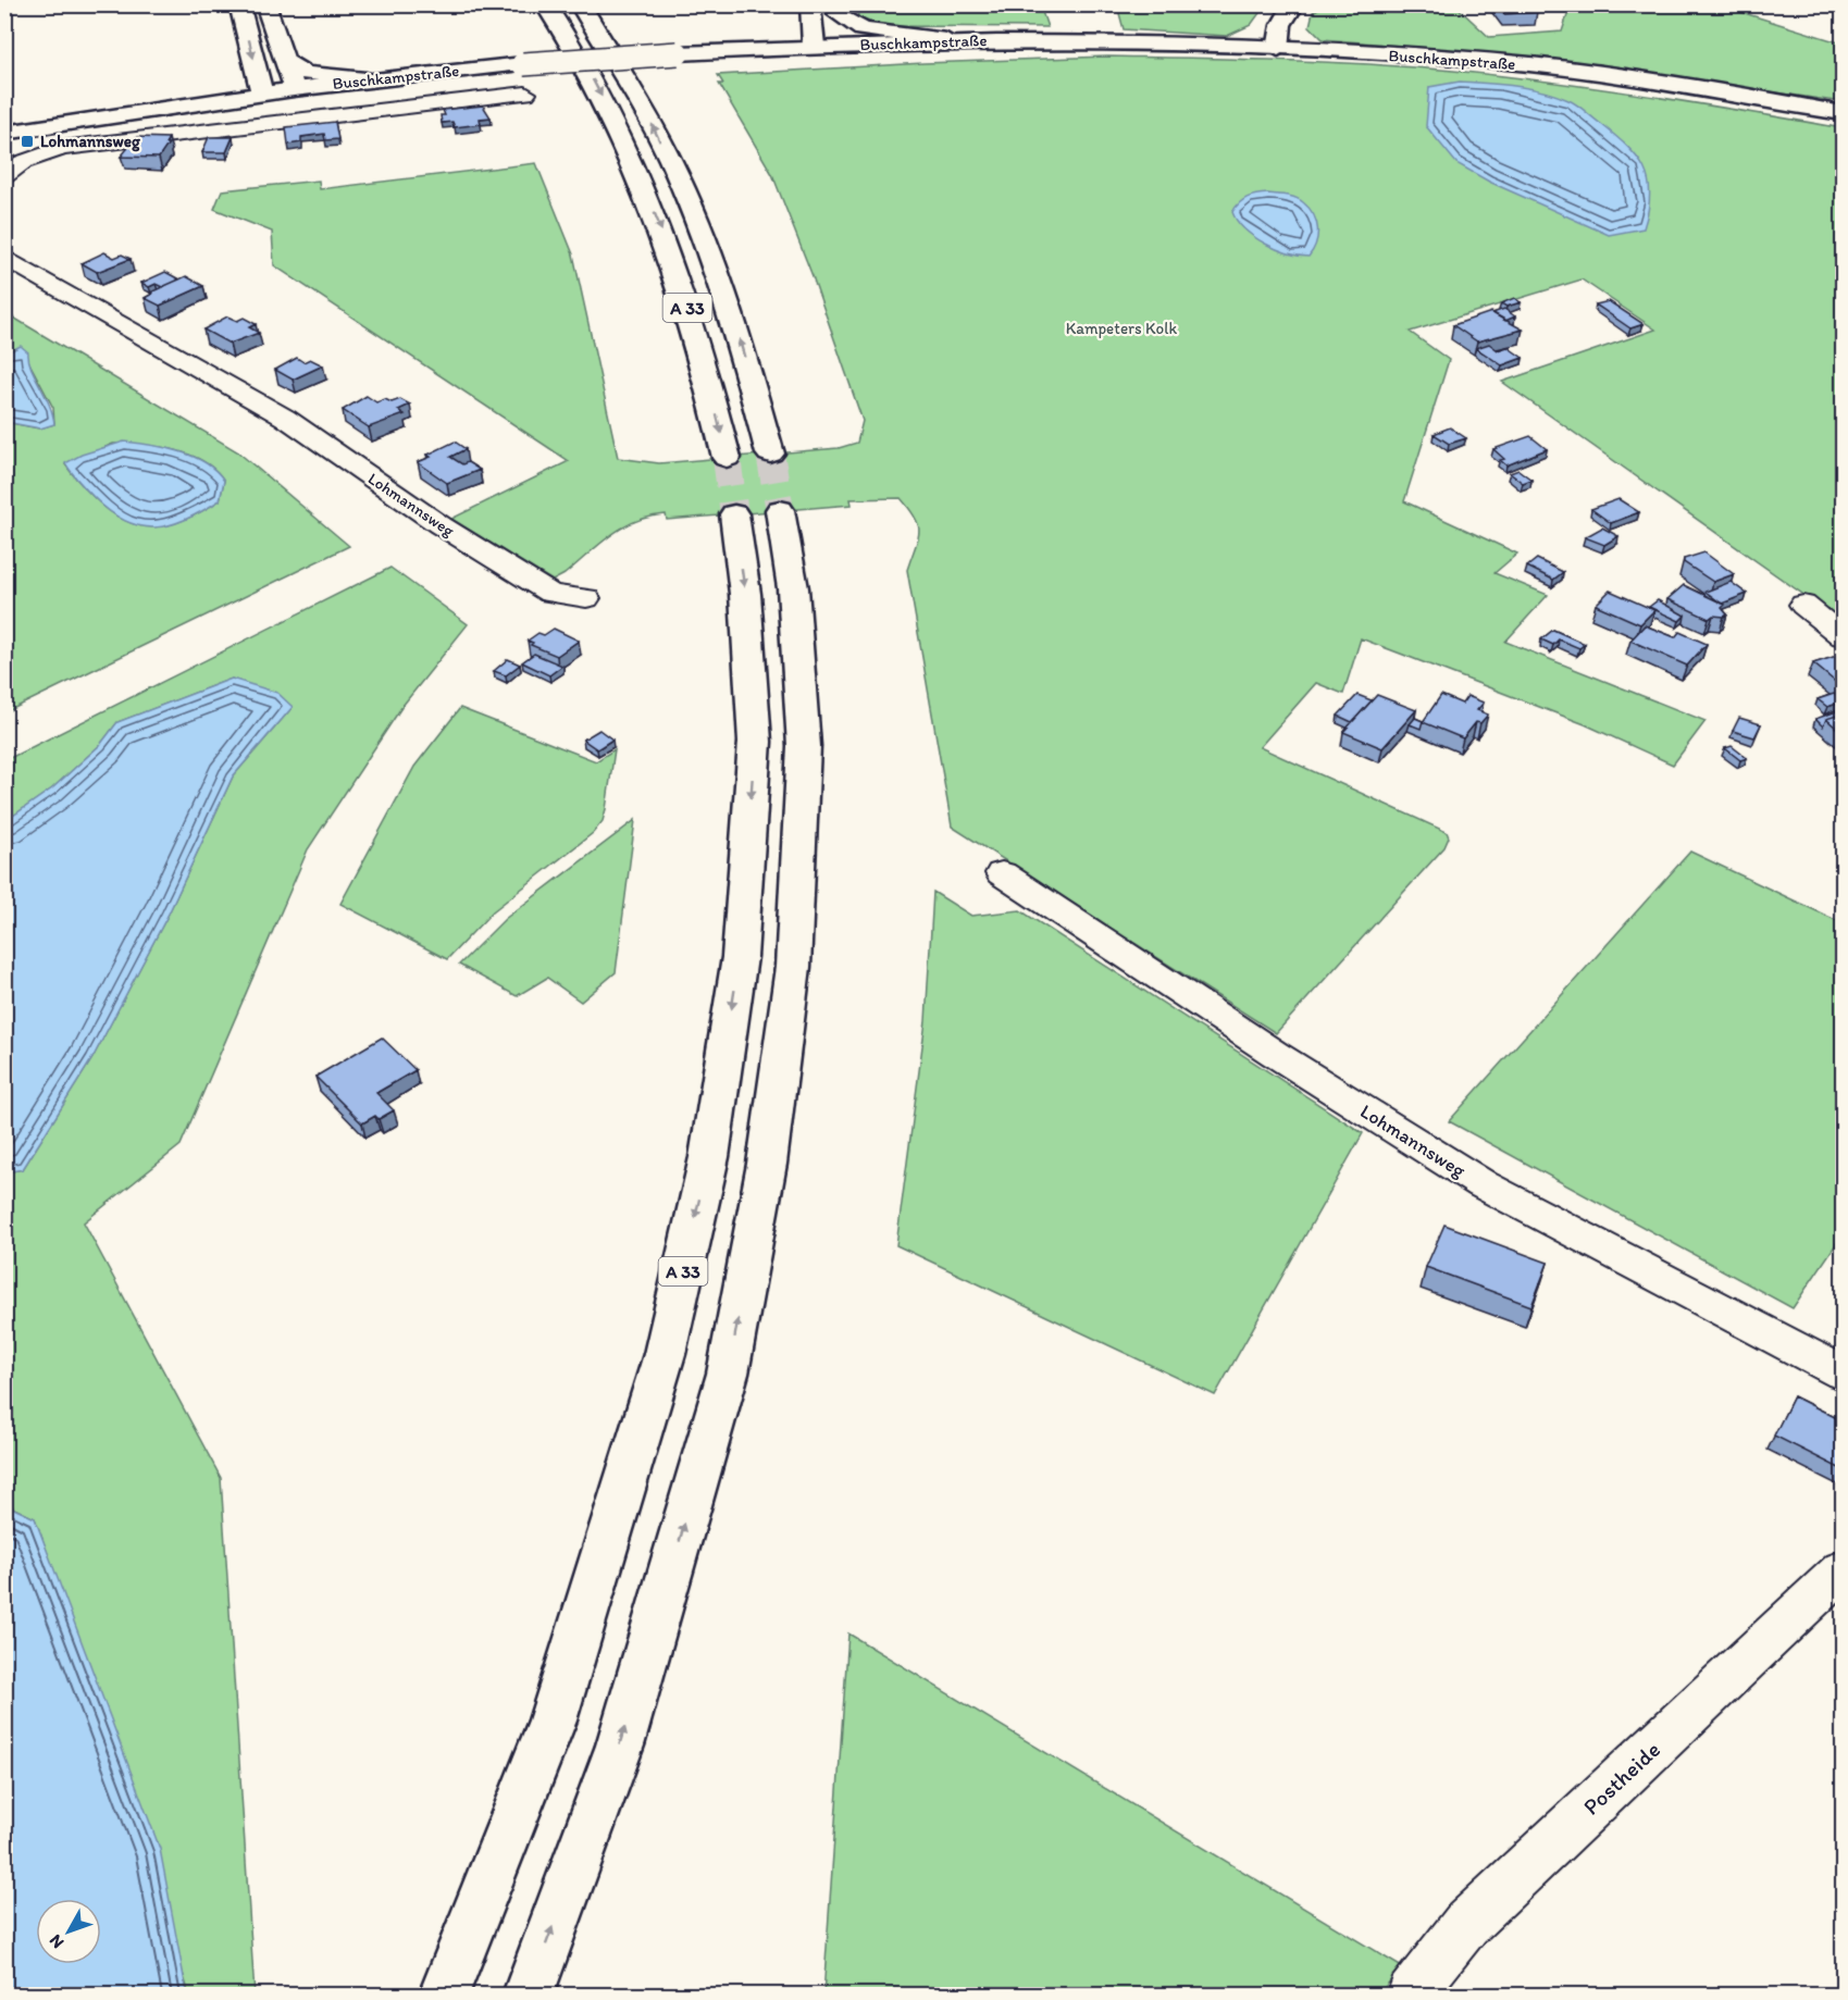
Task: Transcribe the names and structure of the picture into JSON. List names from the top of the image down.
{
  "streets": {
    "main road": ["Buschkampstraße", "A 33"],
    "street": ["Lohmannsweg", "Postheide"]
  },
  "parks": ["Kampeters Kolk"],
  "places": {
    "transit": ["Lohmannsweg"]
  },
  "north": "bottom left"
}
